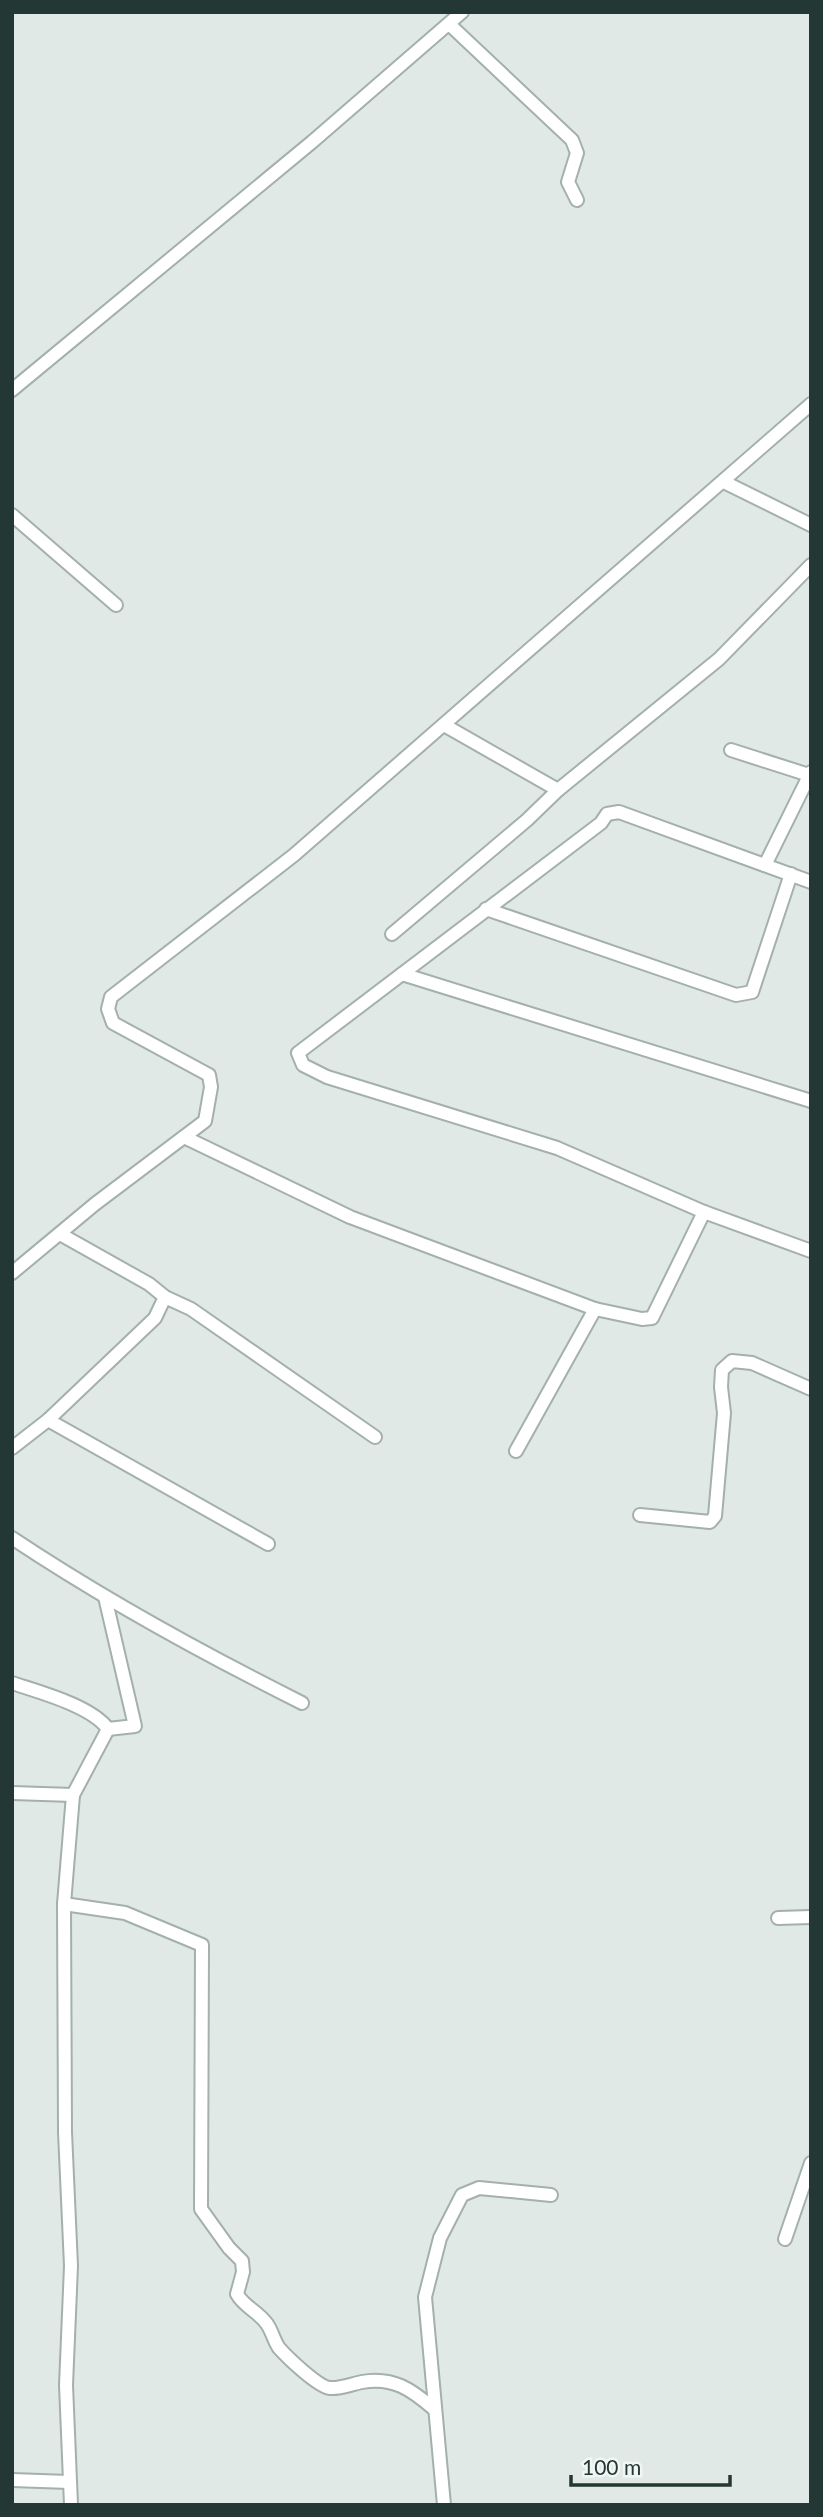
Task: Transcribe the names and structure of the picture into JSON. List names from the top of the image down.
{
  "scale_bar": "100 m"
}
